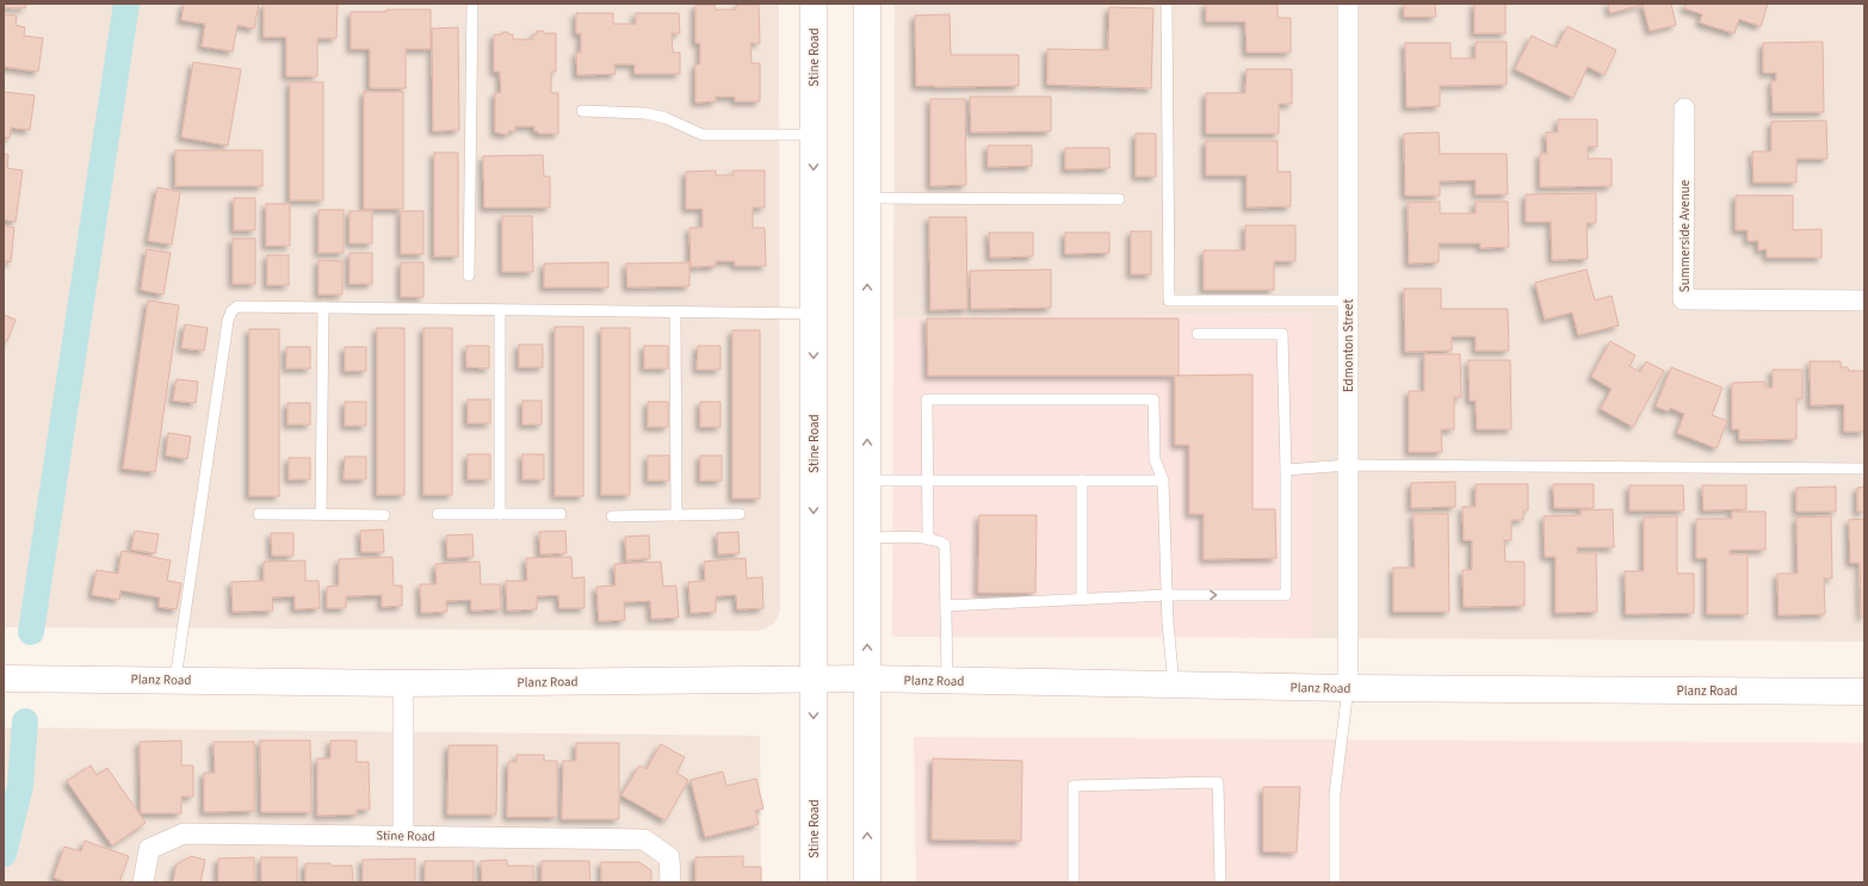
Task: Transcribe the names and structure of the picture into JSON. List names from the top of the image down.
{
  "streets": {
    "street": [
      "Stine Road",
      "Summerside Avenue",
      "Edmonton Street",
      "Planz Road"
    ]
  },
  "crossings": [
    ["Stine Road", "Planz Road"],
    ["Edmonton Street", "Planz Road"]
  ]
}
